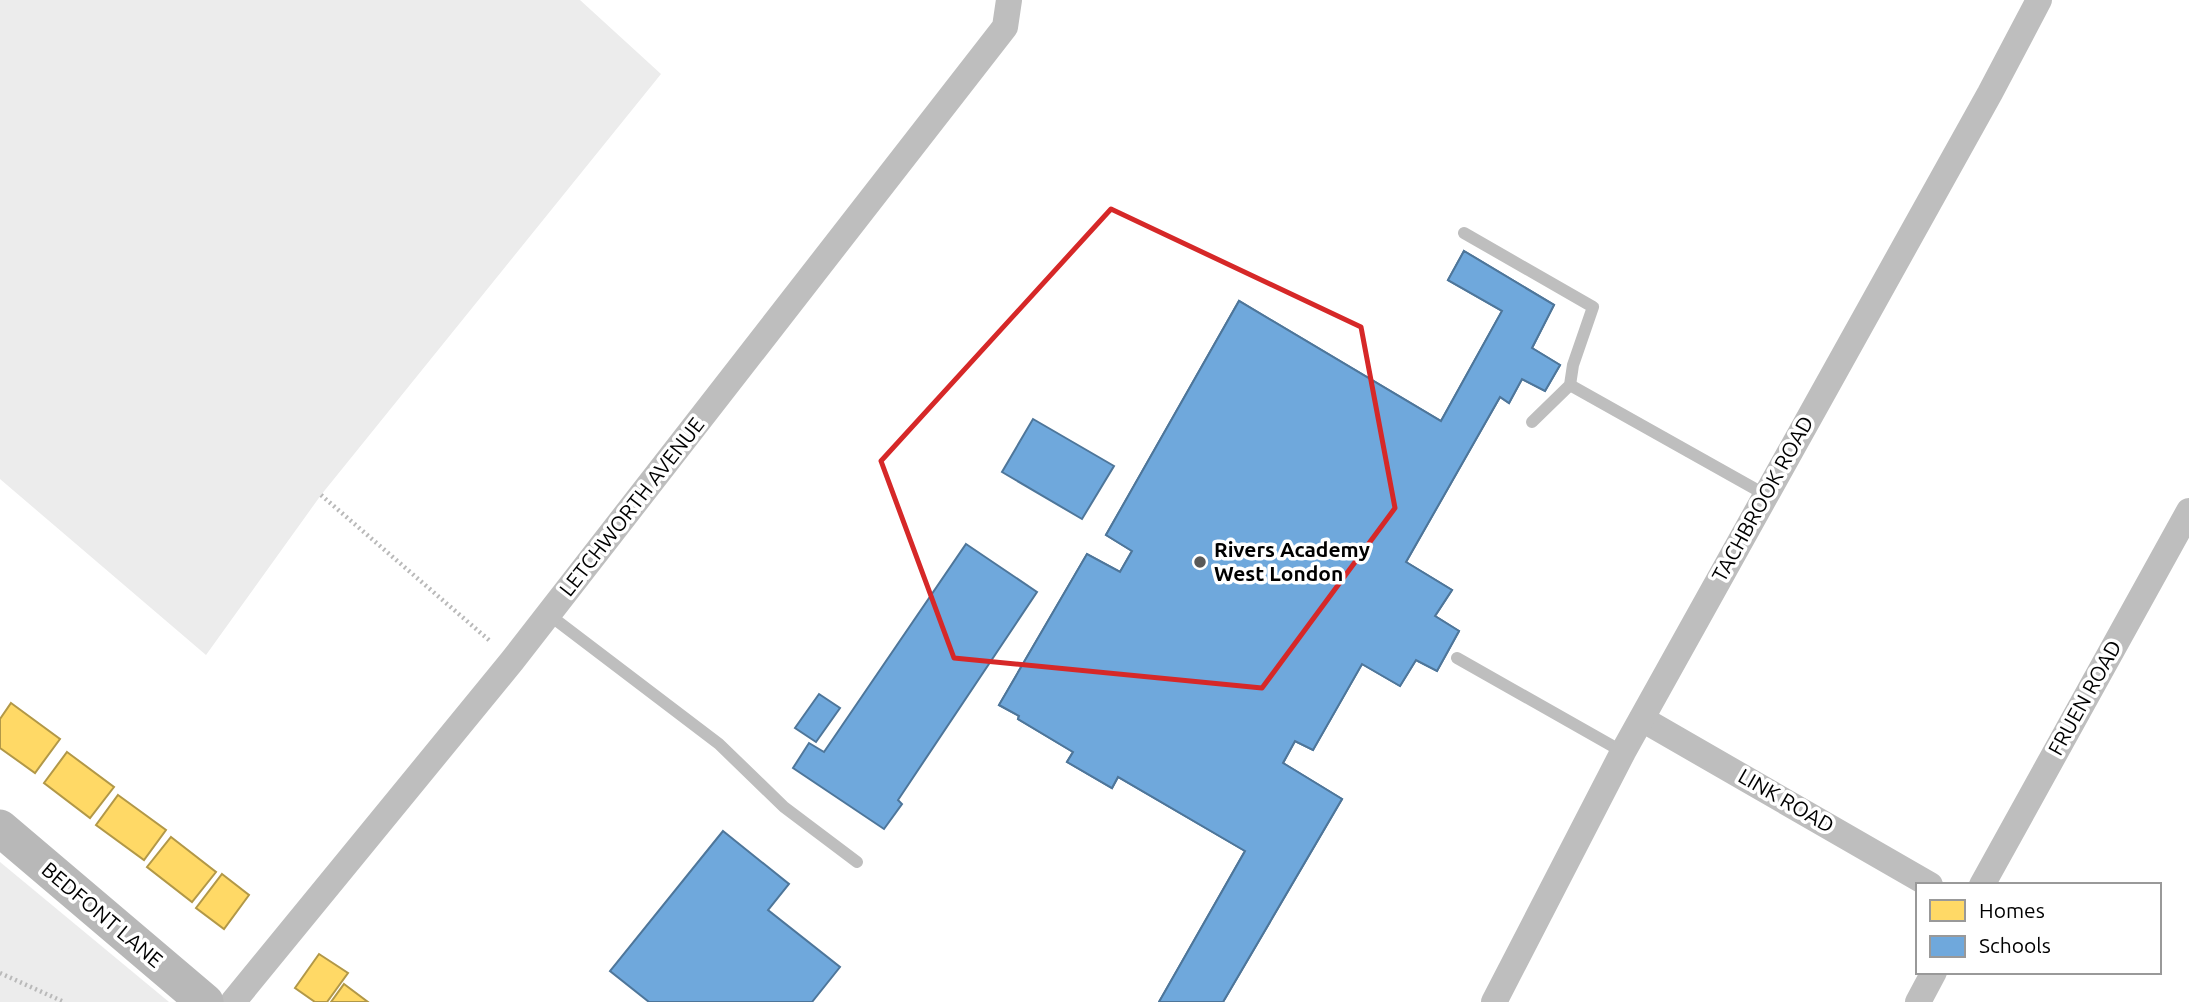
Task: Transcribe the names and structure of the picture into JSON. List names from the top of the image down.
{
  "streets": {
    "main road": ["BEDFONT LANE"],
    "street": [
      "TACHBROOK ROAD",
      "LETCHWORTH AVENUE",
      "FRUEN ROAD",
      "LINK ROAD"
    ]
  },
  "crossings": [
    ["TACHBROOK ROAD", "LINK ROAD"]
  ],
  "places": ["Rivers Academy West London"],
  "legend": ["Homes", "Schools"]
}
